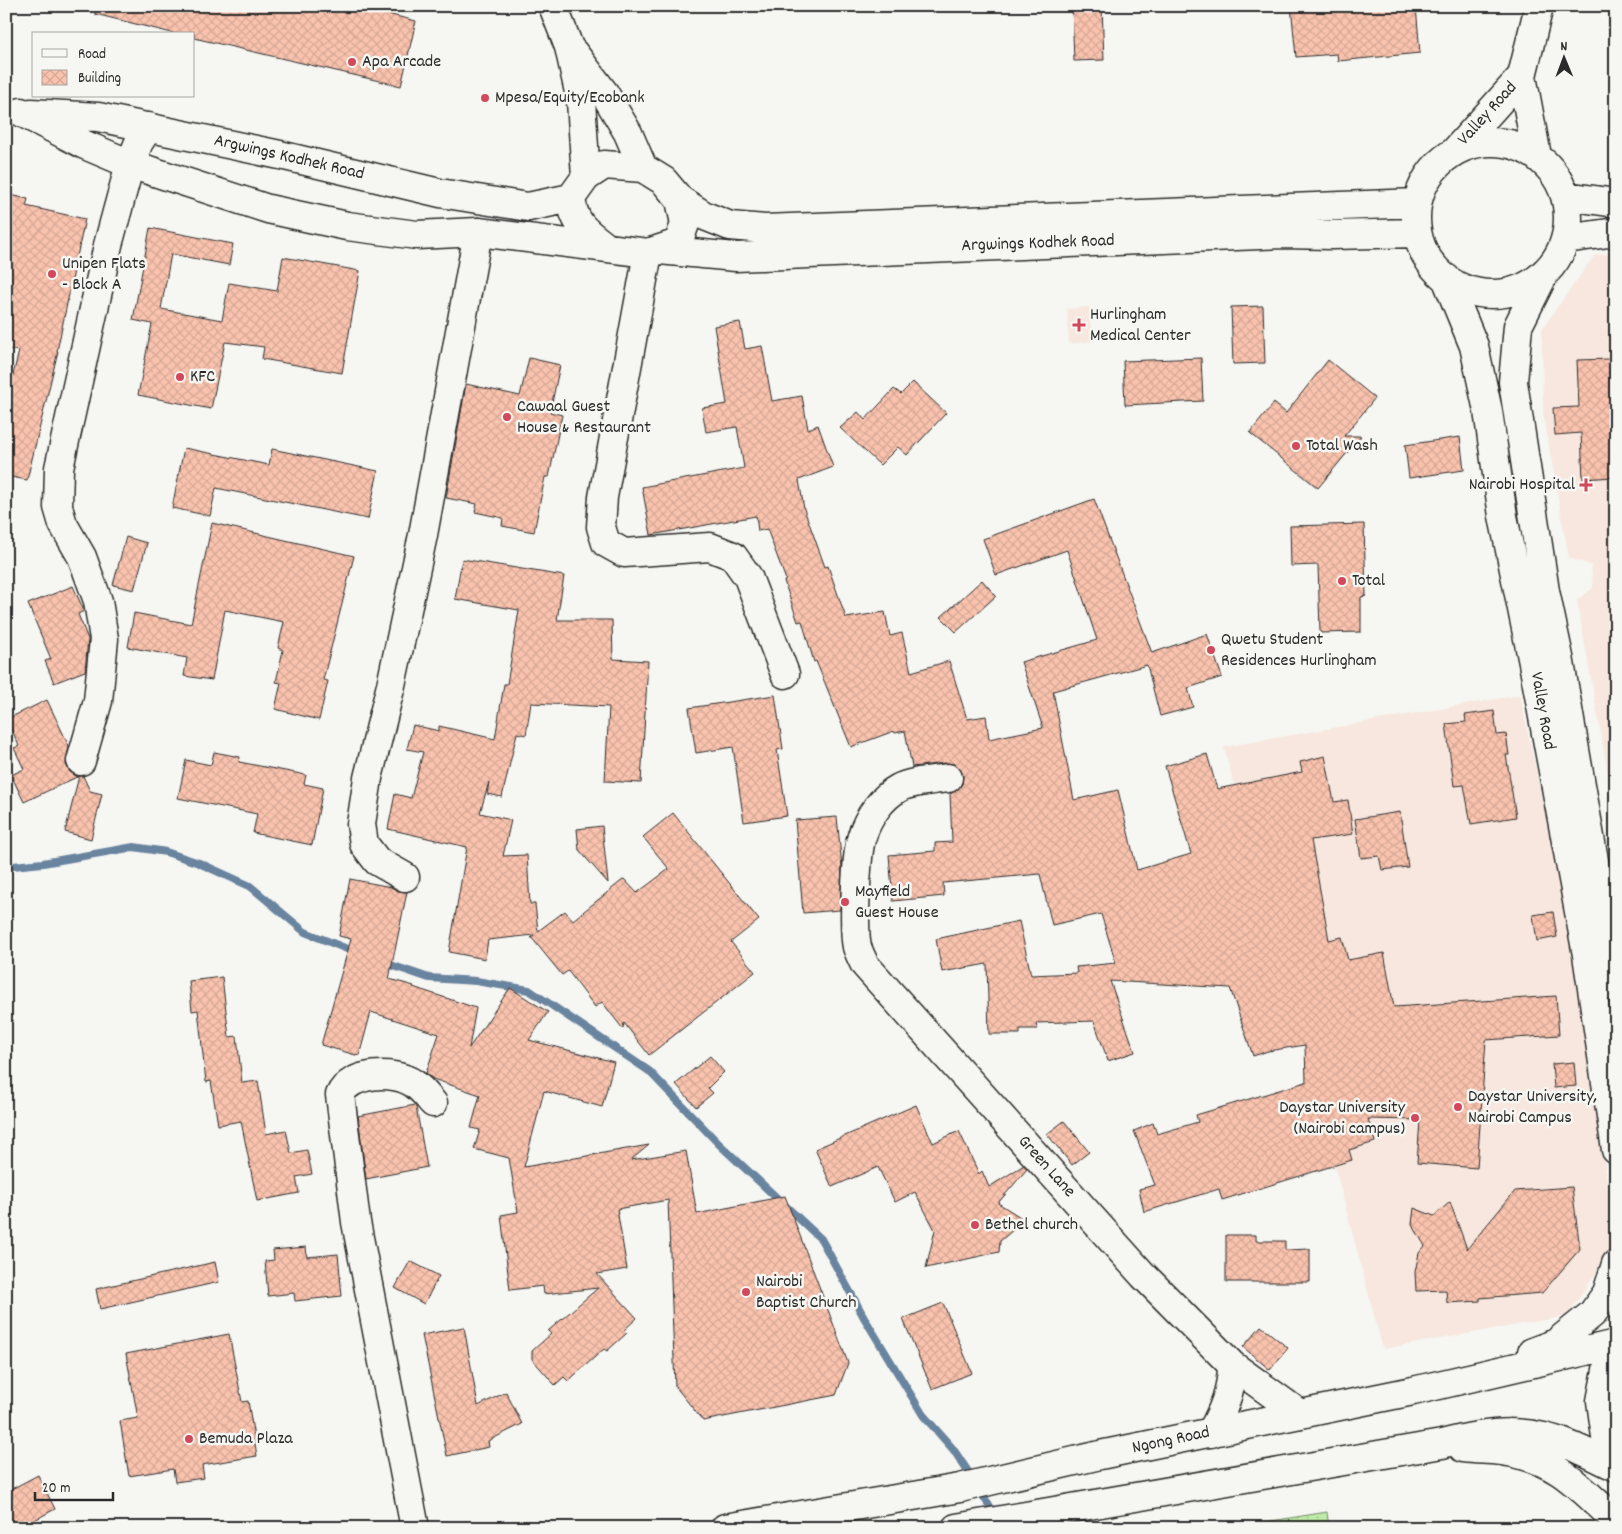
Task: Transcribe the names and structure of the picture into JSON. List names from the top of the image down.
{
  "streets": {
    "main road": [
      "Valley Road",
      "Argwings Kodhek Road",
      "Green Lane",
      "Ngong Road"
    ]
  },
  "crossings": [
    ["Valley Road", "Argwings Kodhek Road"],
    ["Green Lane", "Ngong Road"]
  ],
  "places": {
    "other": [
      "Apa Arcade",
      "Mpesa/Equity/Ecobank",
      "Unipen Flats - Block A",
      "KFC",
      "Cawaal Guest House & Restaurant",
      "Total Wash",
      "Total",
      "Qwetu Student Residences Hurlingham",
      "Mayfield Guest House",
      "Daystar University, Nairobi Campus",
      "Daystar University (Nairobi campus)",
      "Bethel church",
      "Nairobi Baptist Church",
      "Bemuda Plaza"
    ],
    "health": ["Hurlingham Medical Center", "Nairobi Hospital"]
  },
  "legend": ["Road", "Building"],
  "scale_bar": "20 m",
  "north": "top"
}
